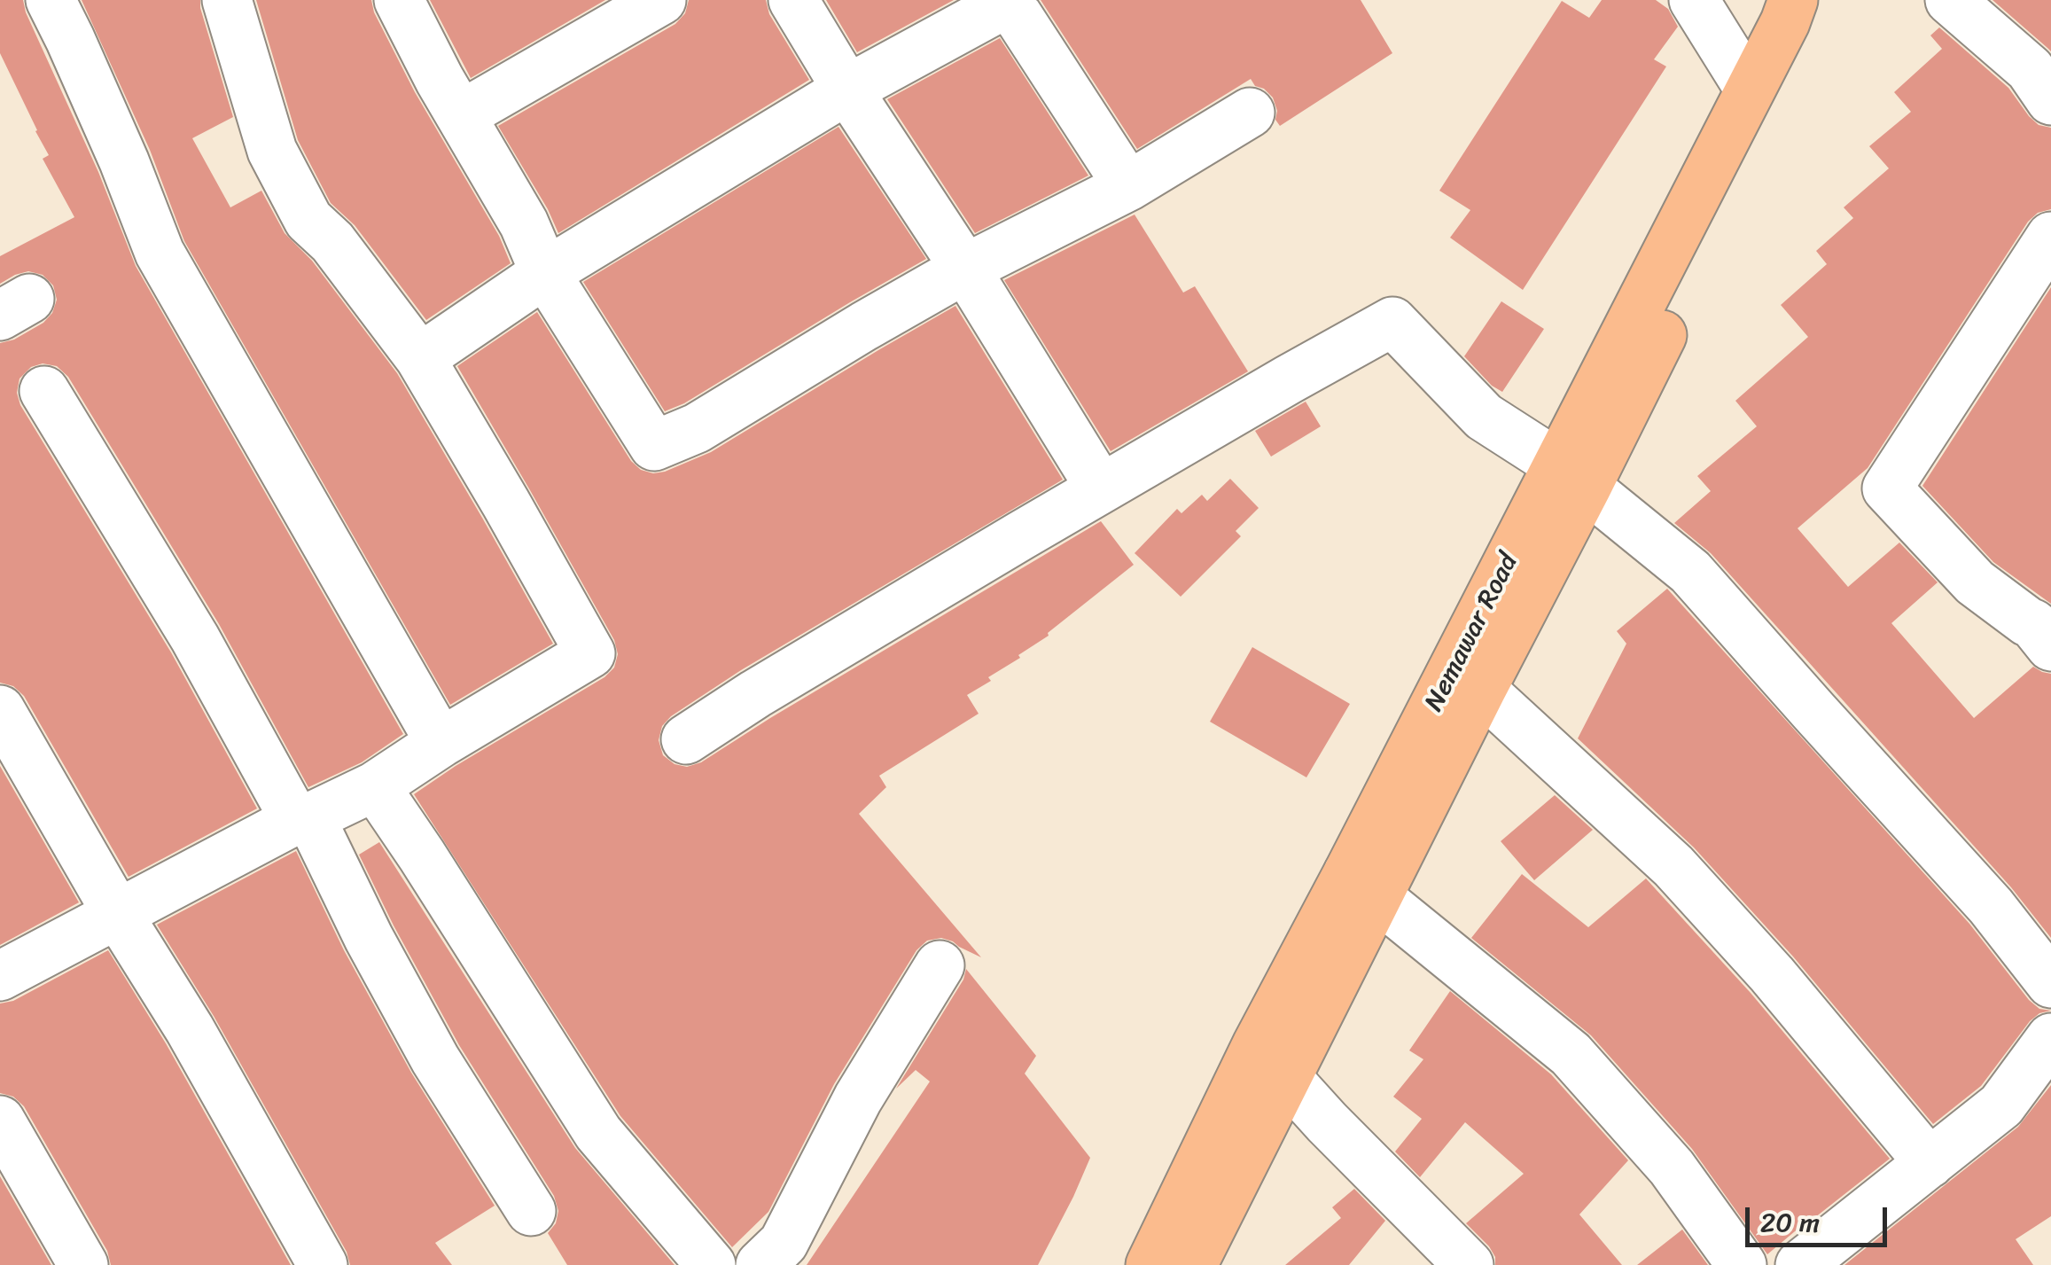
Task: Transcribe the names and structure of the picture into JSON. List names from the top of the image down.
{
  "streets": {
    "highway": ["Nemawar Road"]
  },
  "scale_bar": "20 m"
}
